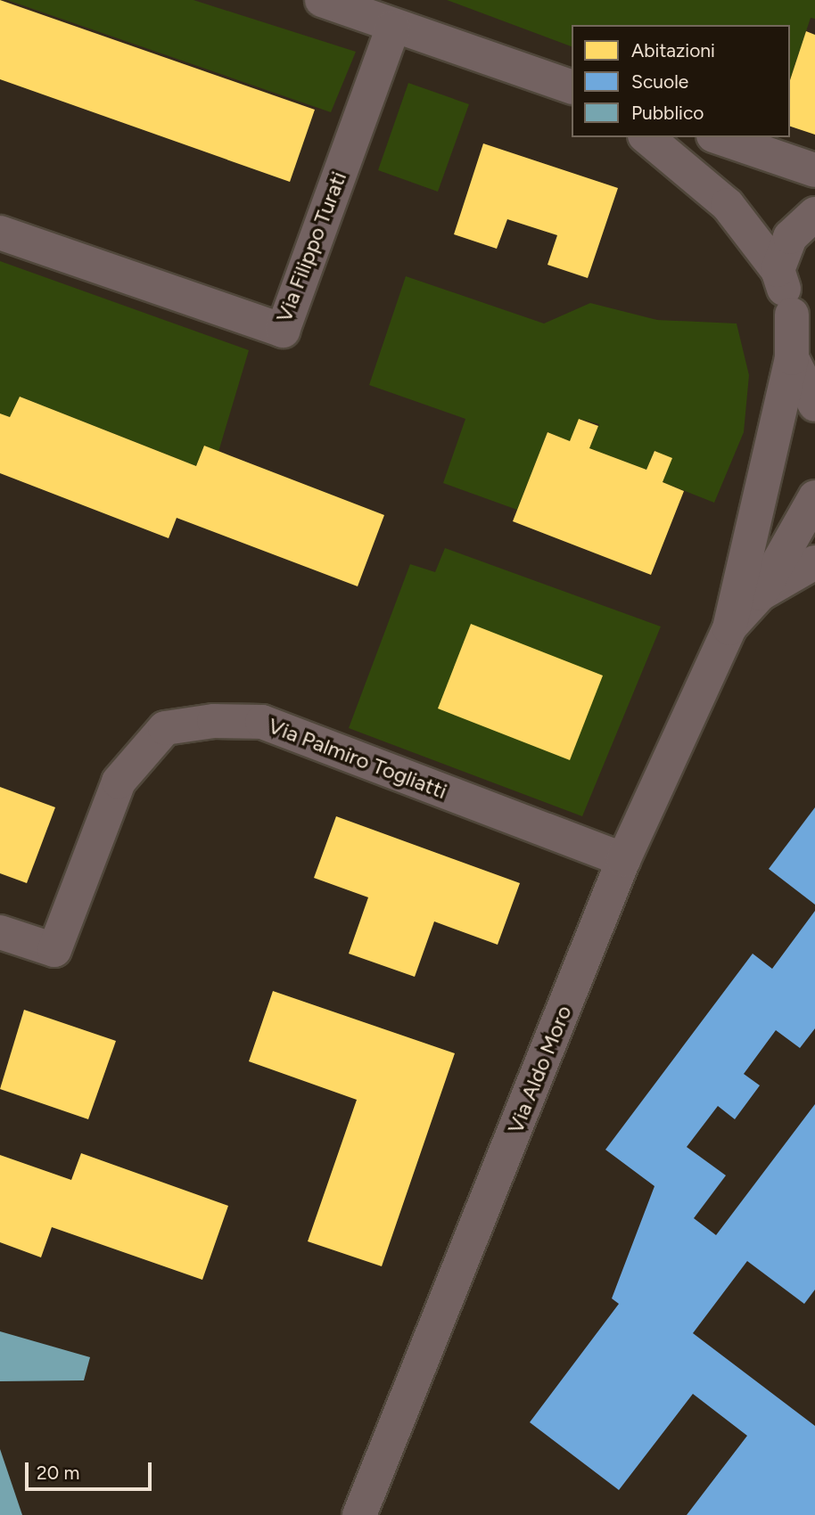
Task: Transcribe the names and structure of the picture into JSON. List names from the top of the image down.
{
  "streets": {
    "street": ["Via Filippo Turati", "Via Palmiro Togliatti", "Via Aldo Moro"]
  },
  "crossings": [
    ["Via Palmiro Togliatti", "Via Aldo Moro"]
  ],
  "legend": ["Abitazioni", "Scuole", "Pubblico"],
  "scale_bar": "20 m"
}
